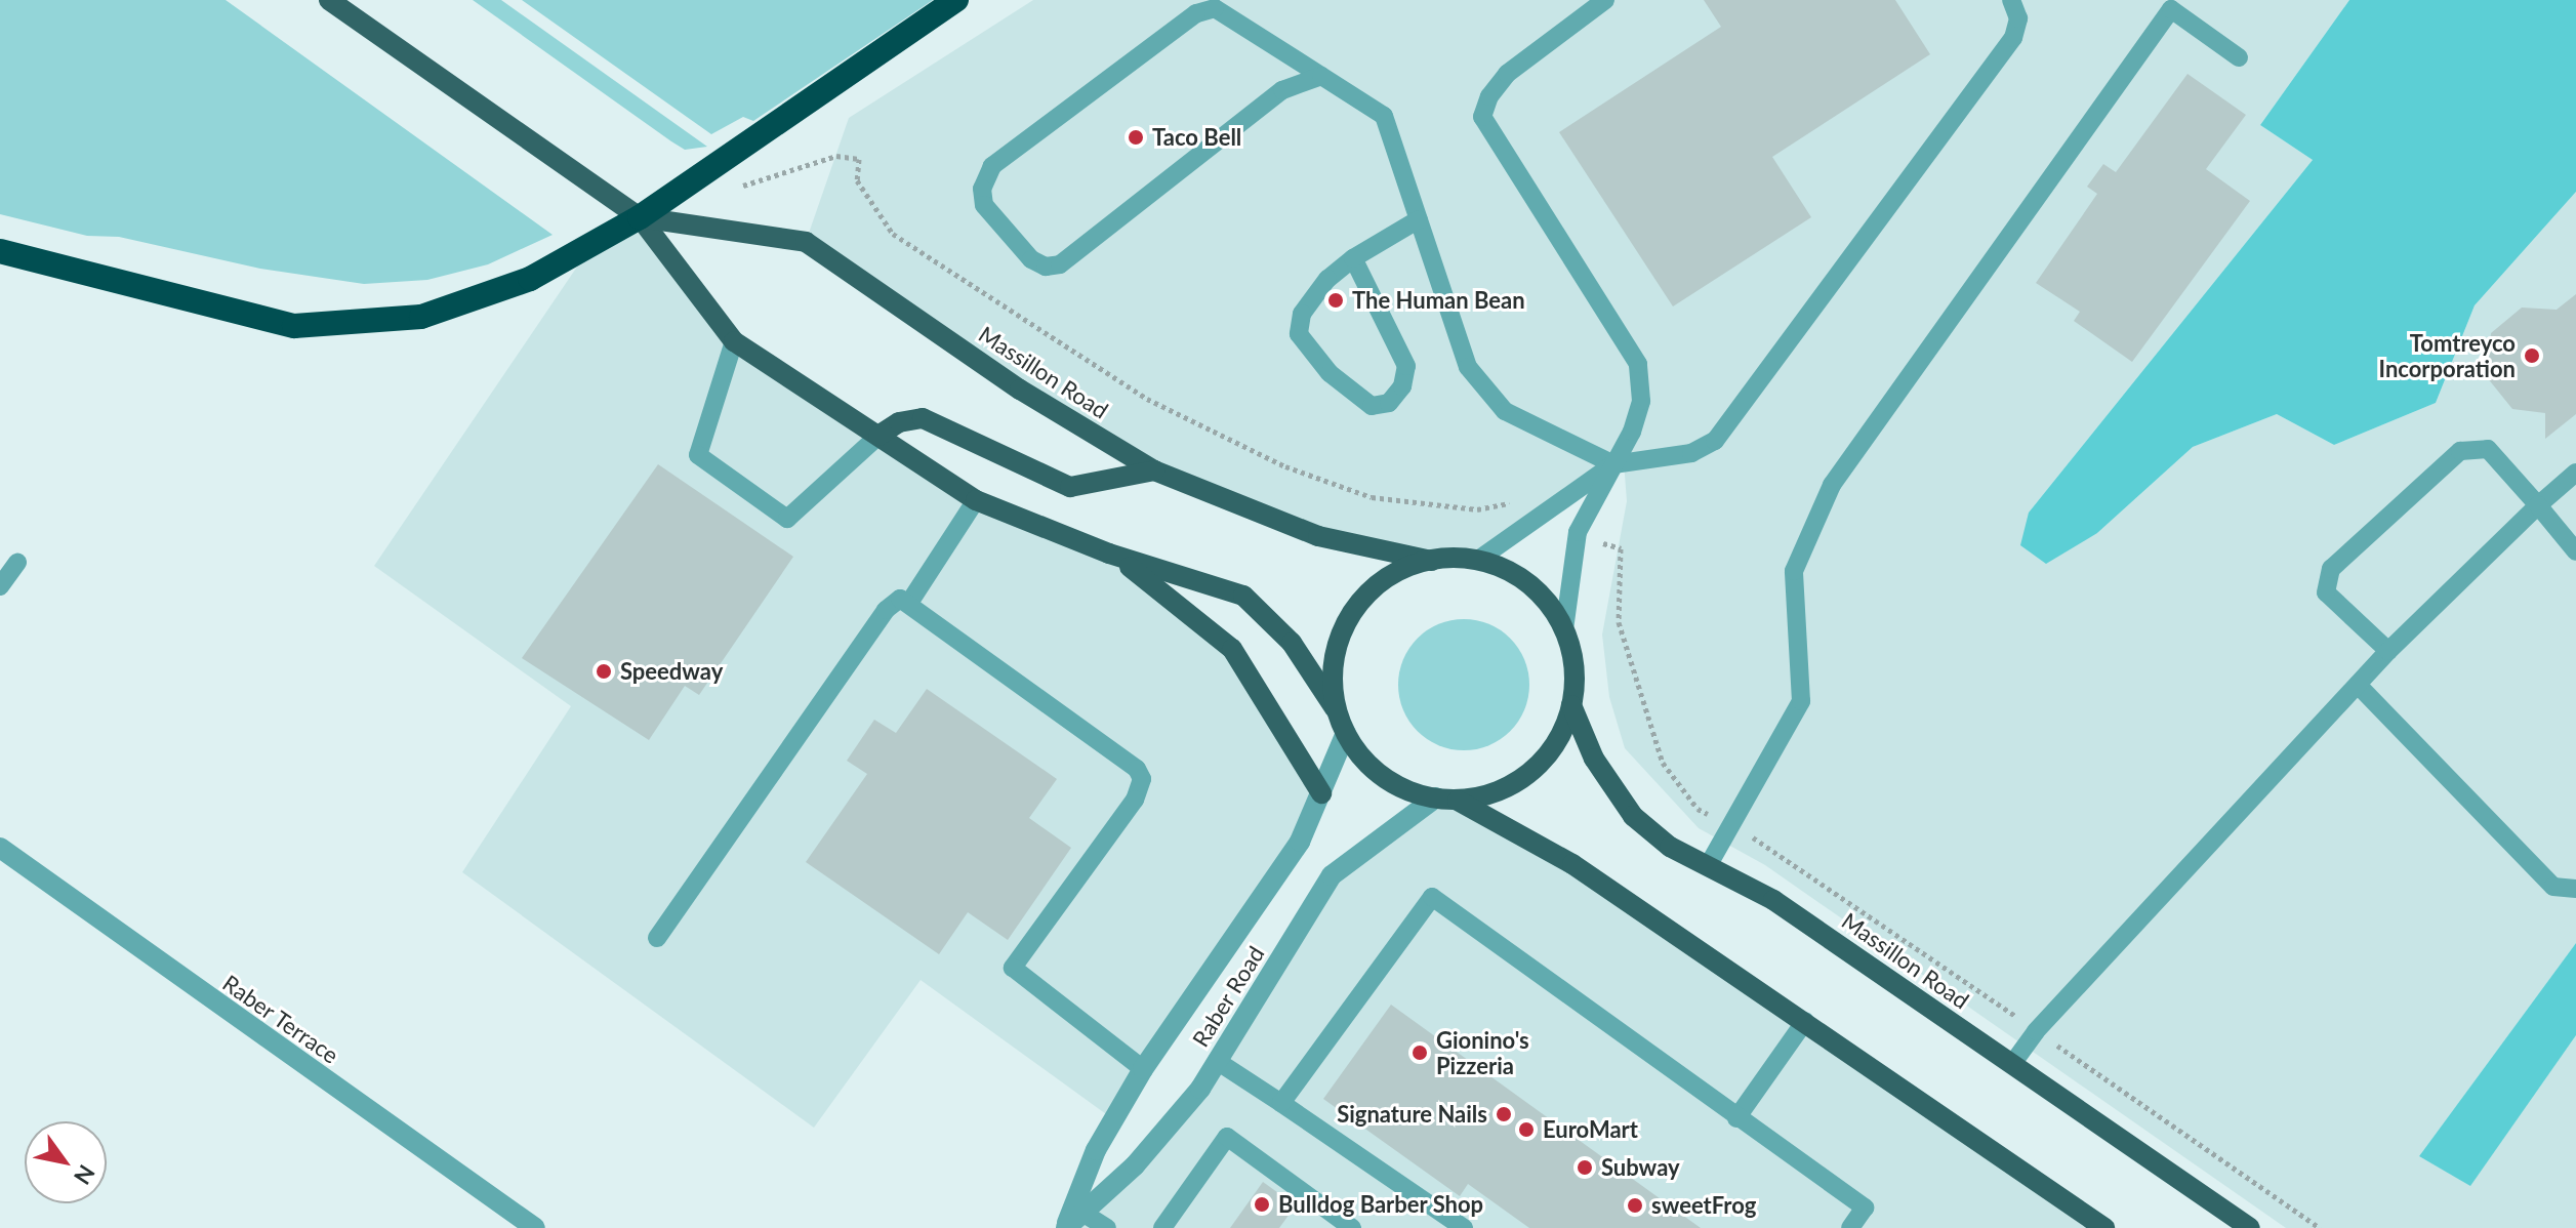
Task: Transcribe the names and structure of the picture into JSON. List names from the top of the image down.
{
  "streets": {
    "main road": ["Massillon Road"],
    "street": ["Raber Road", "Raber Terrace"]
  },
  "crossings": [
    ["Massillon Road", "Raber Road"]
  ],
  "places": [
    "Taco Bell",
    "The Human Bean",
    "Tomtreyco Incorporation",
    "Speedway",
    "Gionino's Pizzeria",
    "Signature Nails",
    "EuroMart",
    "Subway",
    "Bulldog Barber Shop",
    "sweetFrog"
  ],
  "north": "bottom right"
}
